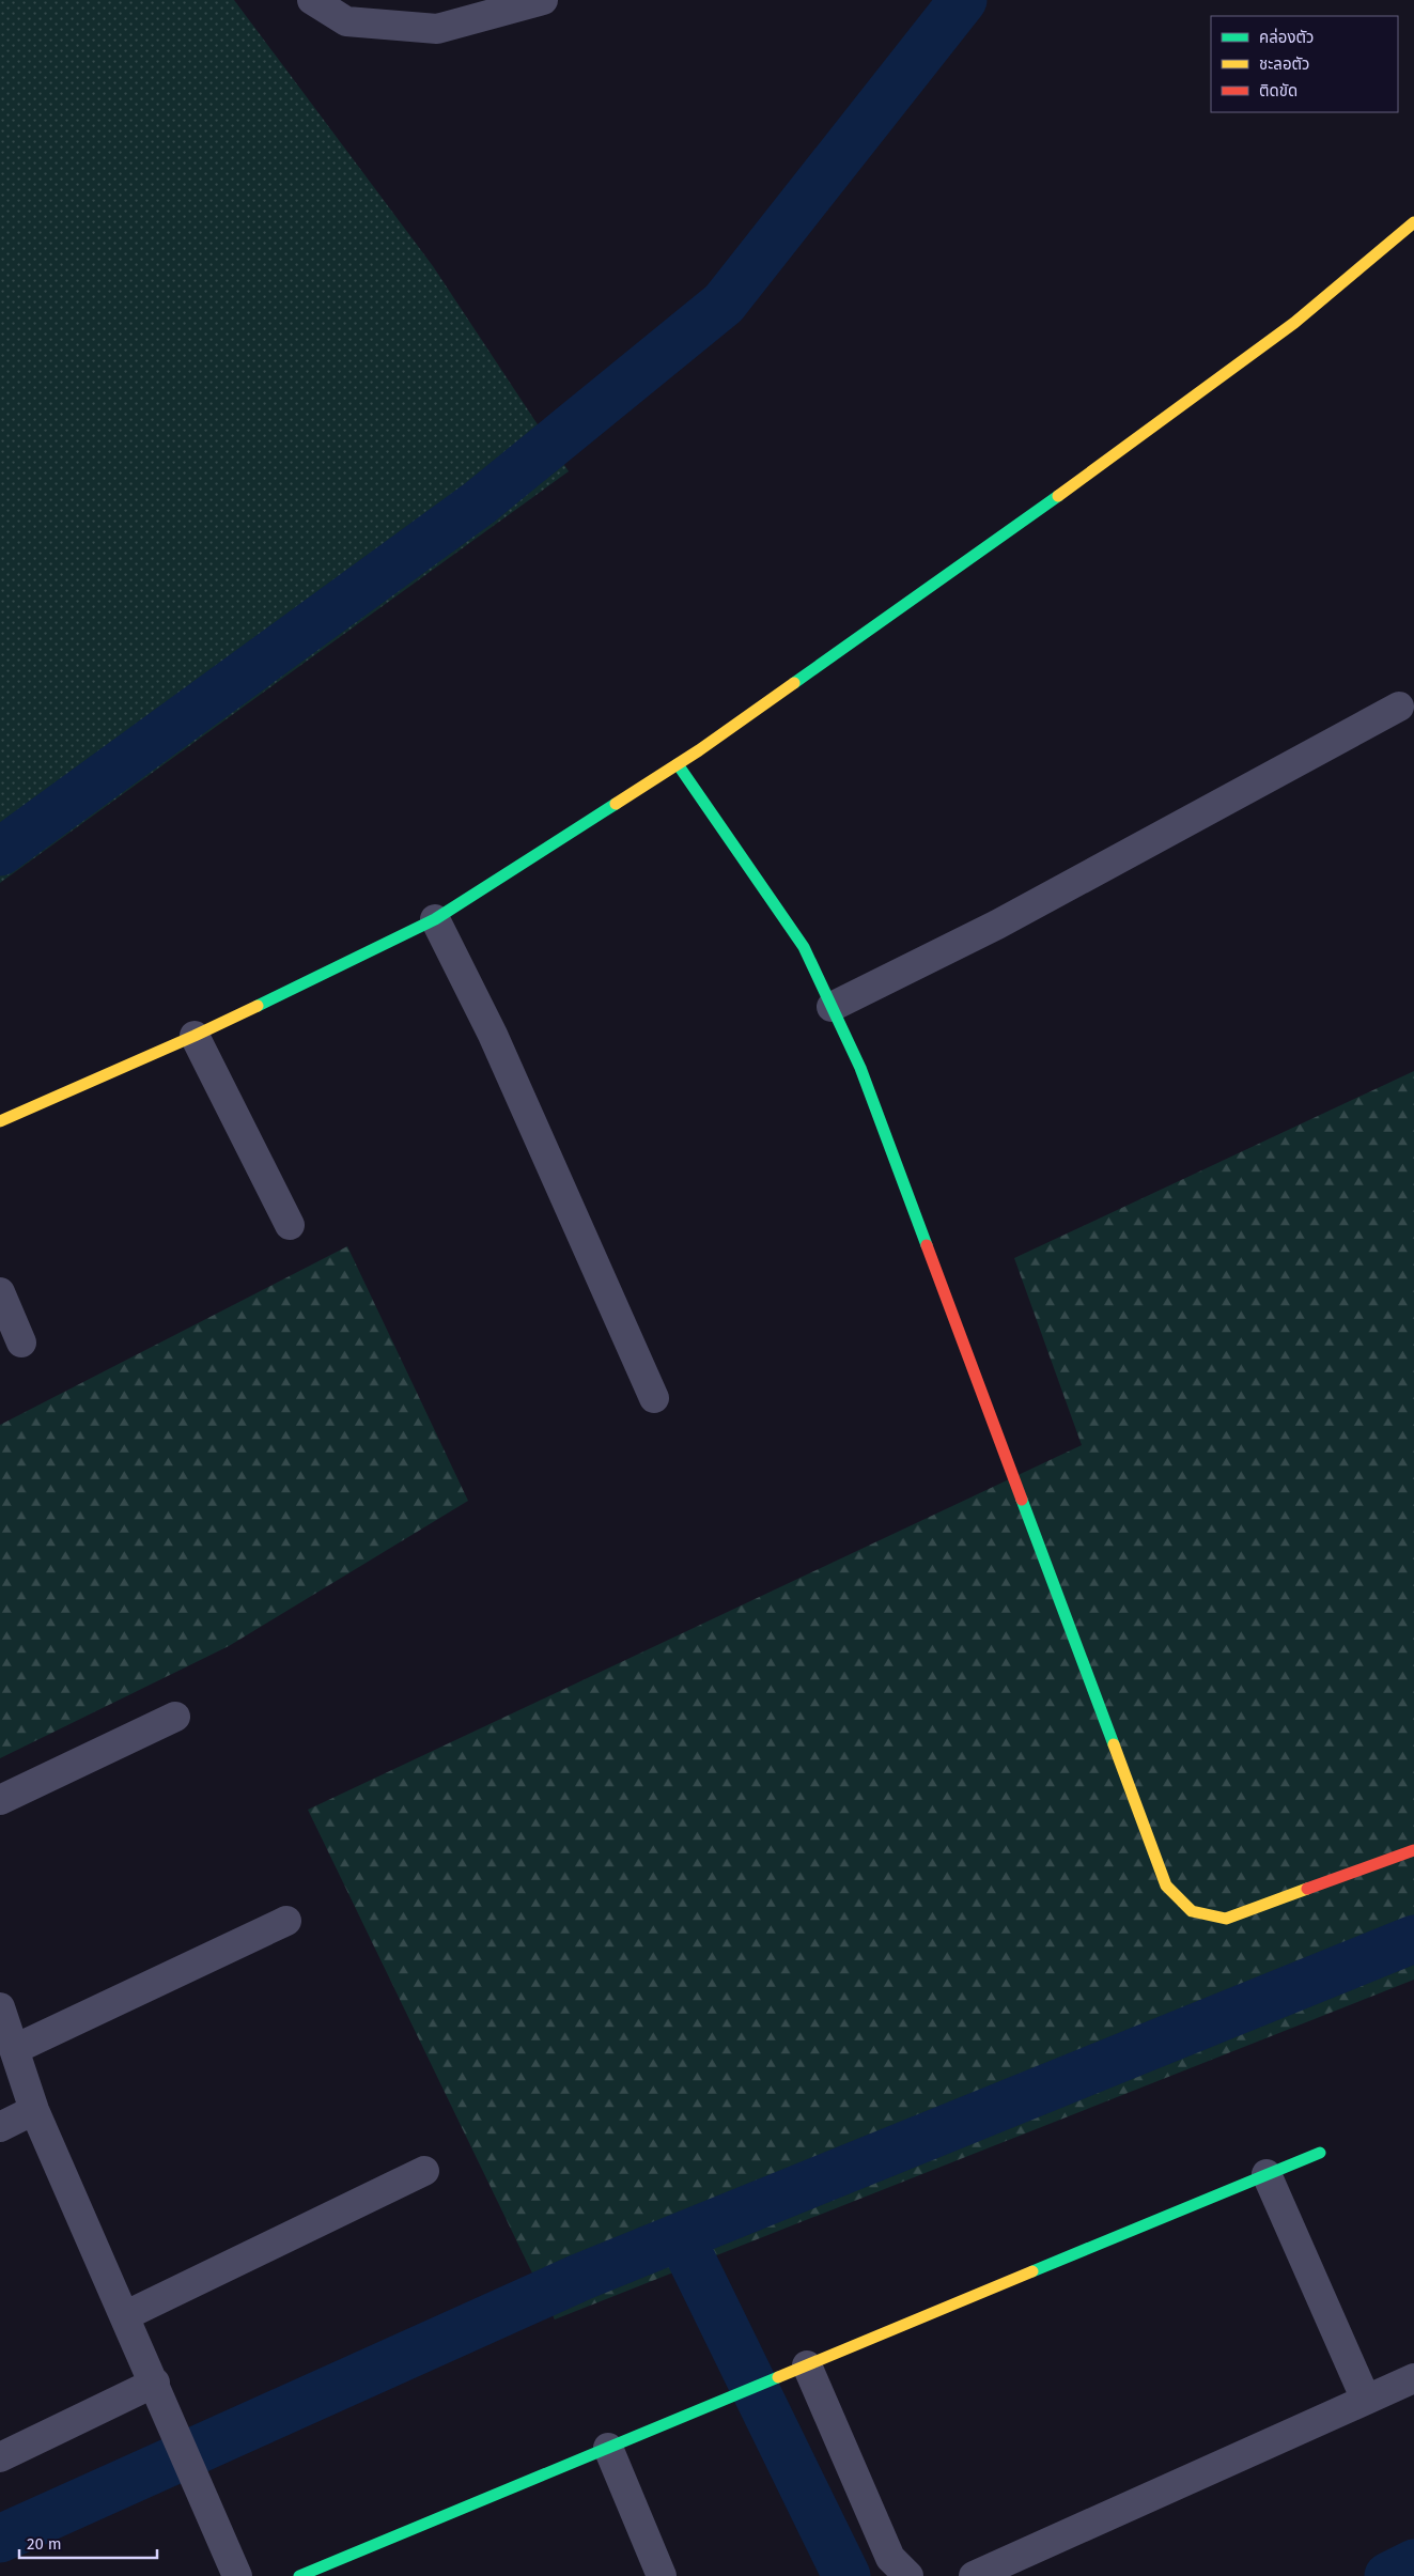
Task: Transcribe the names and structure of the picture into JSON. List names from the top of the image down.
{
  "legend": ["คล่องตัว", "ชะลอตัว", "ติดขัด"],
  "scale_bar": "20 m"
}
